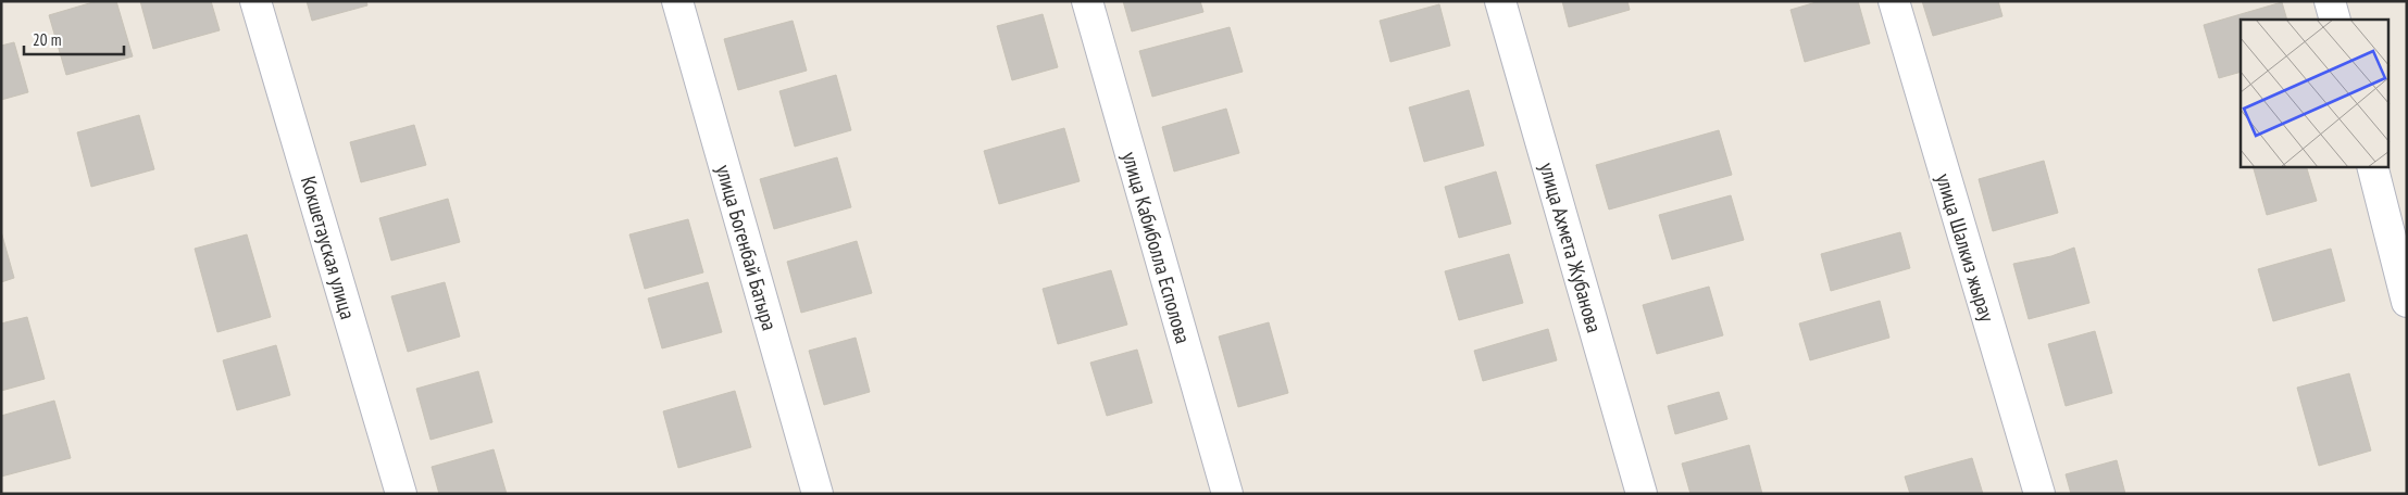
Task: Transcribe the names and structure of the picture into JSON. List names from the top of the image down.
{
  "streets": {
    "street": [
      "Кокшетауская улица",
      "улица Богенбай Батыра",
      "улица Кабиболла Есполова",
      "улица Ахмета Жубанова",
      "улица Шалкиз жырау"
    ]
  },
  "scale_bar": "20 m"
}
